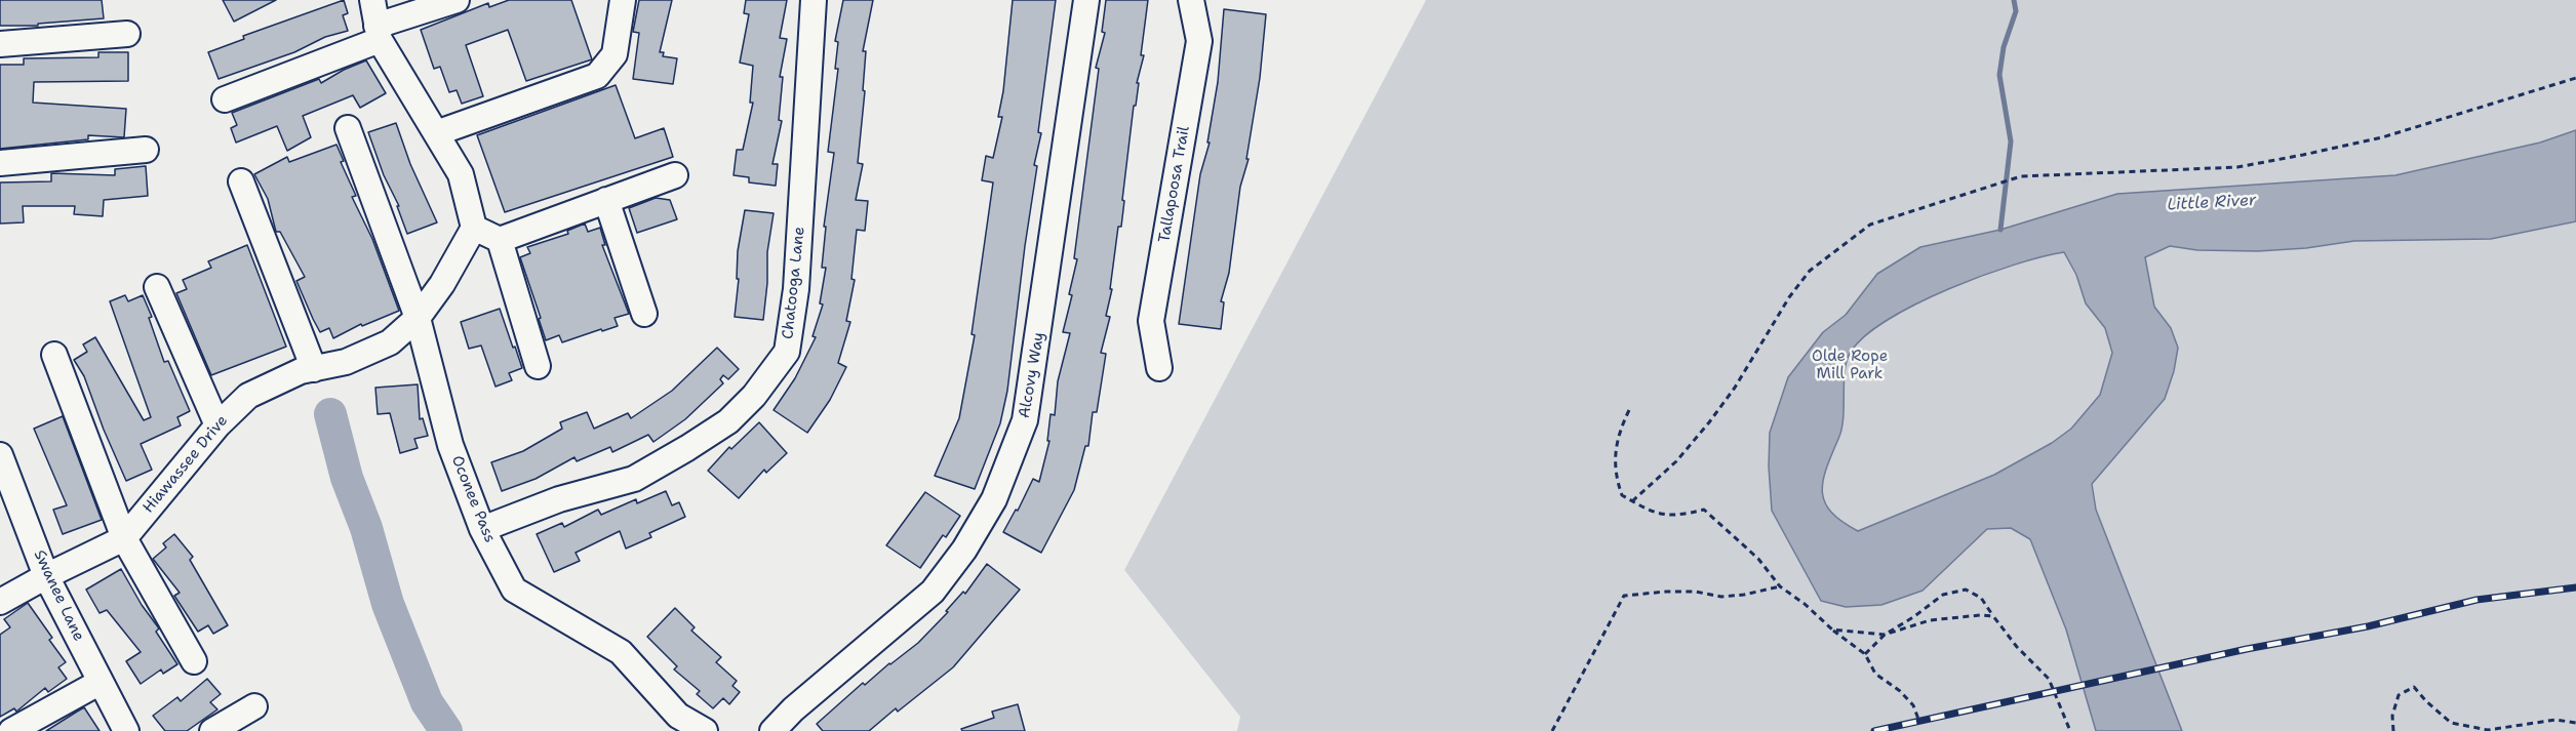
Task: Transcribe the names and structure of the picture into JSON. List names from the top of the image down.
{
  "streets": {
    "street": [
      "Tallapoosa Trail",
      "Chatooga Lane",
      "Alcovy Way",
      "Hiawassee Drive",
      "Oconee Pass",
      "Swanee Lane"
    ]
  },
  "crossings": [
    ["Chatooga Lane", "Oconee Pass"],
    ["Hiawassee Drive", "Oconee Pass"],
    ["Hiawassee Drive", "Swanee Lane"]
  ],
  "water": ["Little River"],
  "parks": ["Olde Rope Mill Park"]
}
